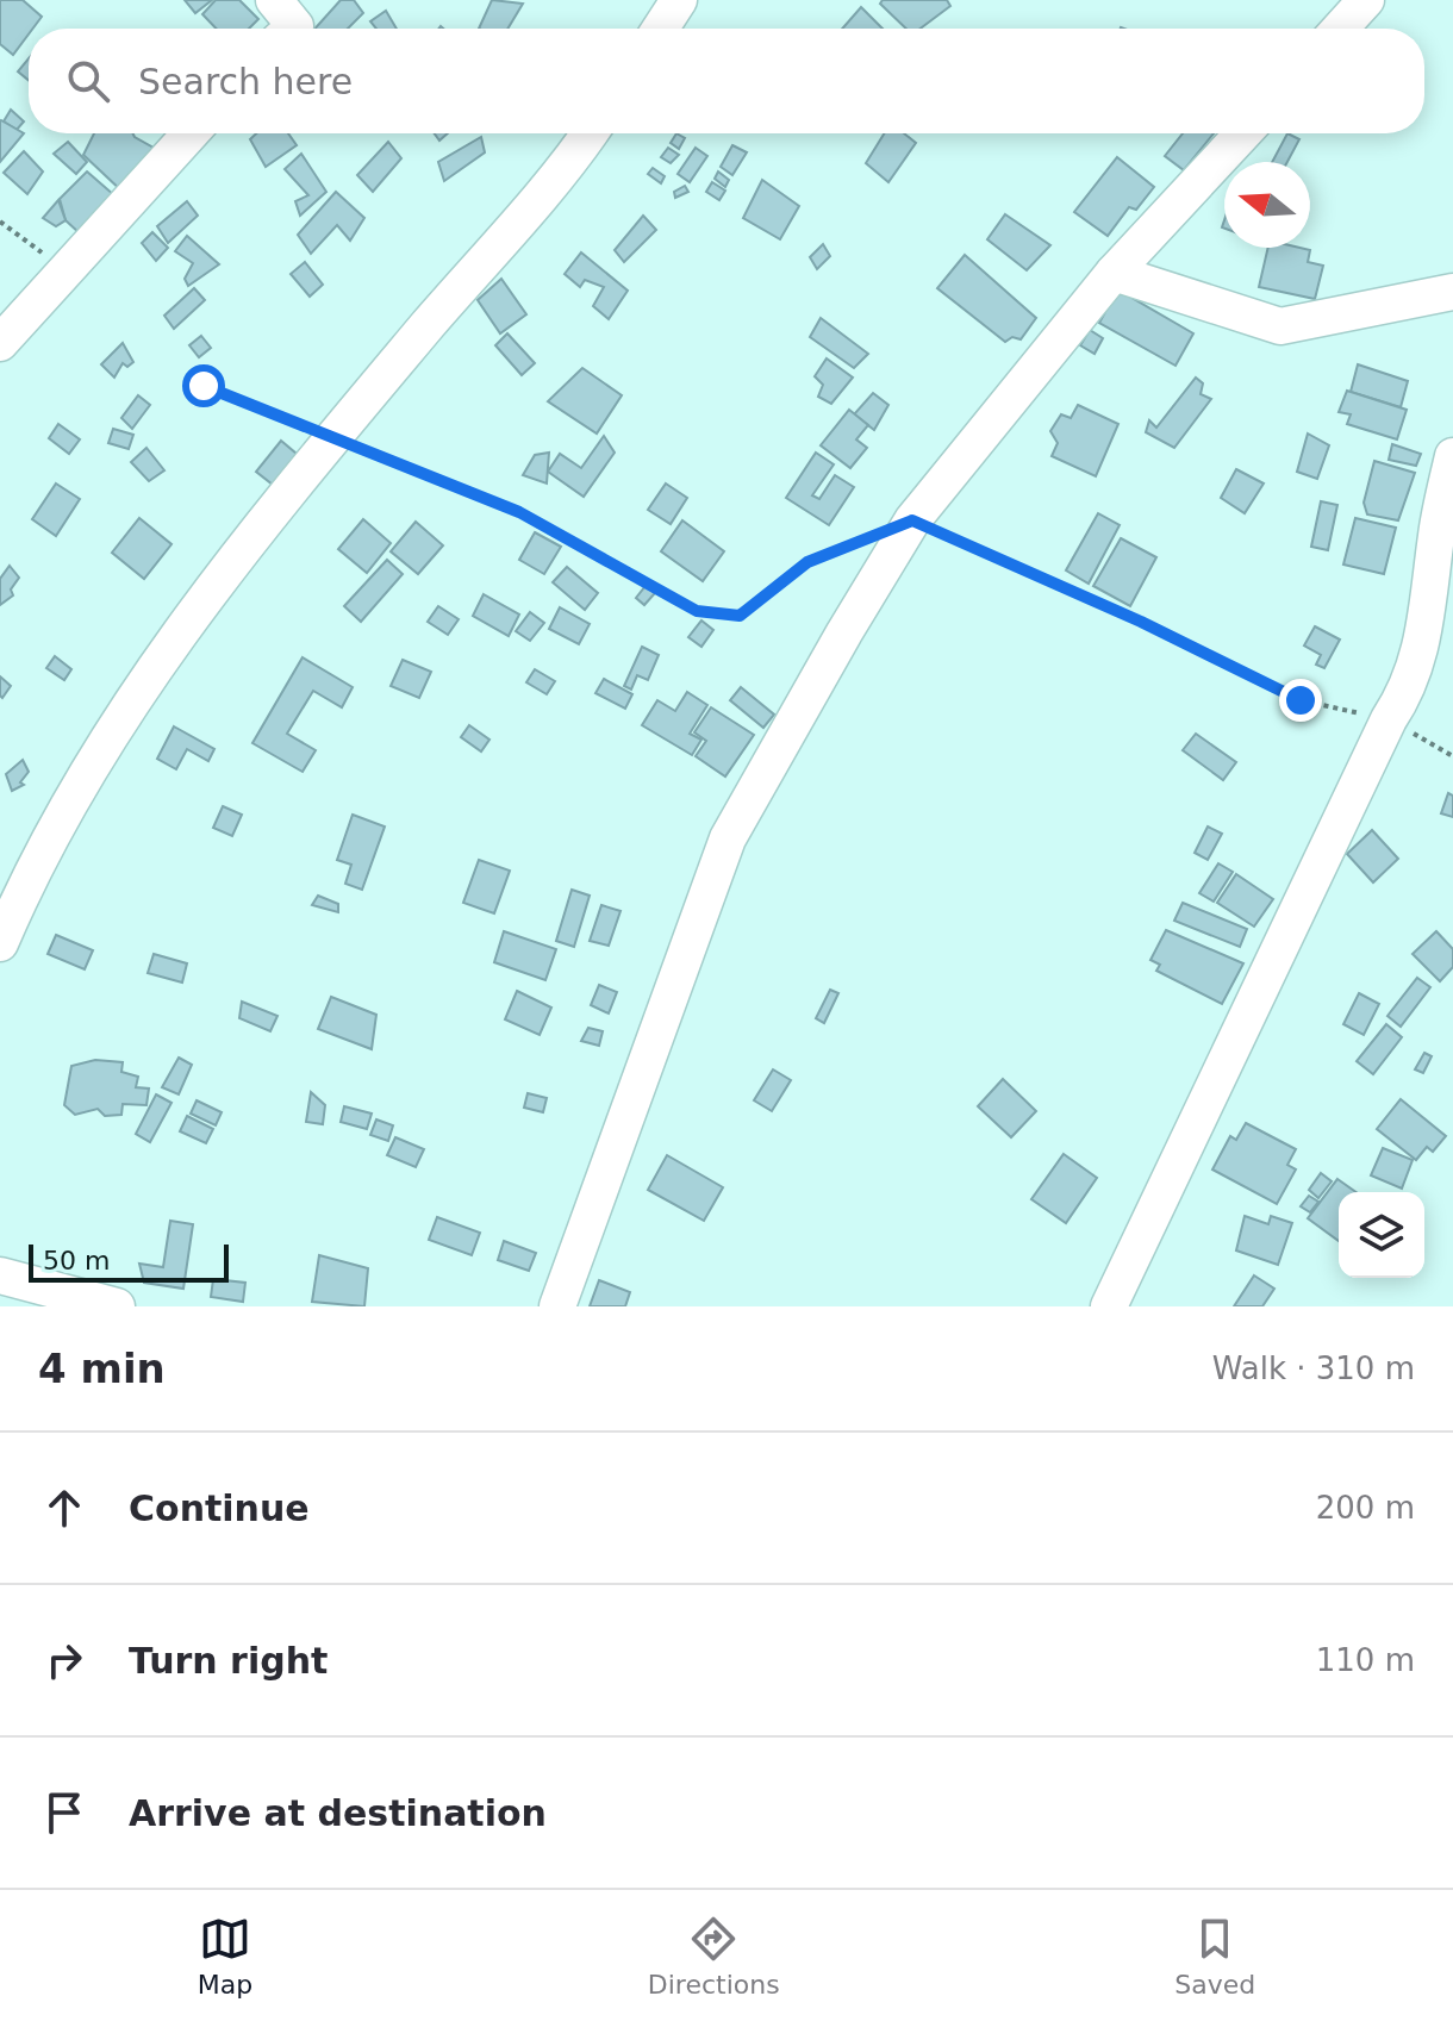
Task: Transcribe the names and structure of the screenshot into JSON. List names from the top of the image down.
{
  "scale_bar": "50 m",
  "north": "left",
  "page": {
    "search": "Search here",
    "scale": "50 m",
    "heading": ["4 min", "Walk · 310 m"],
    "list": [
      ["Continue", "200 m"],
      ["Turn right", "110 m"],
      "Arrive at destination"
    ],
    "nav": ["Map", "Directions", "Saved"]
  }
}
